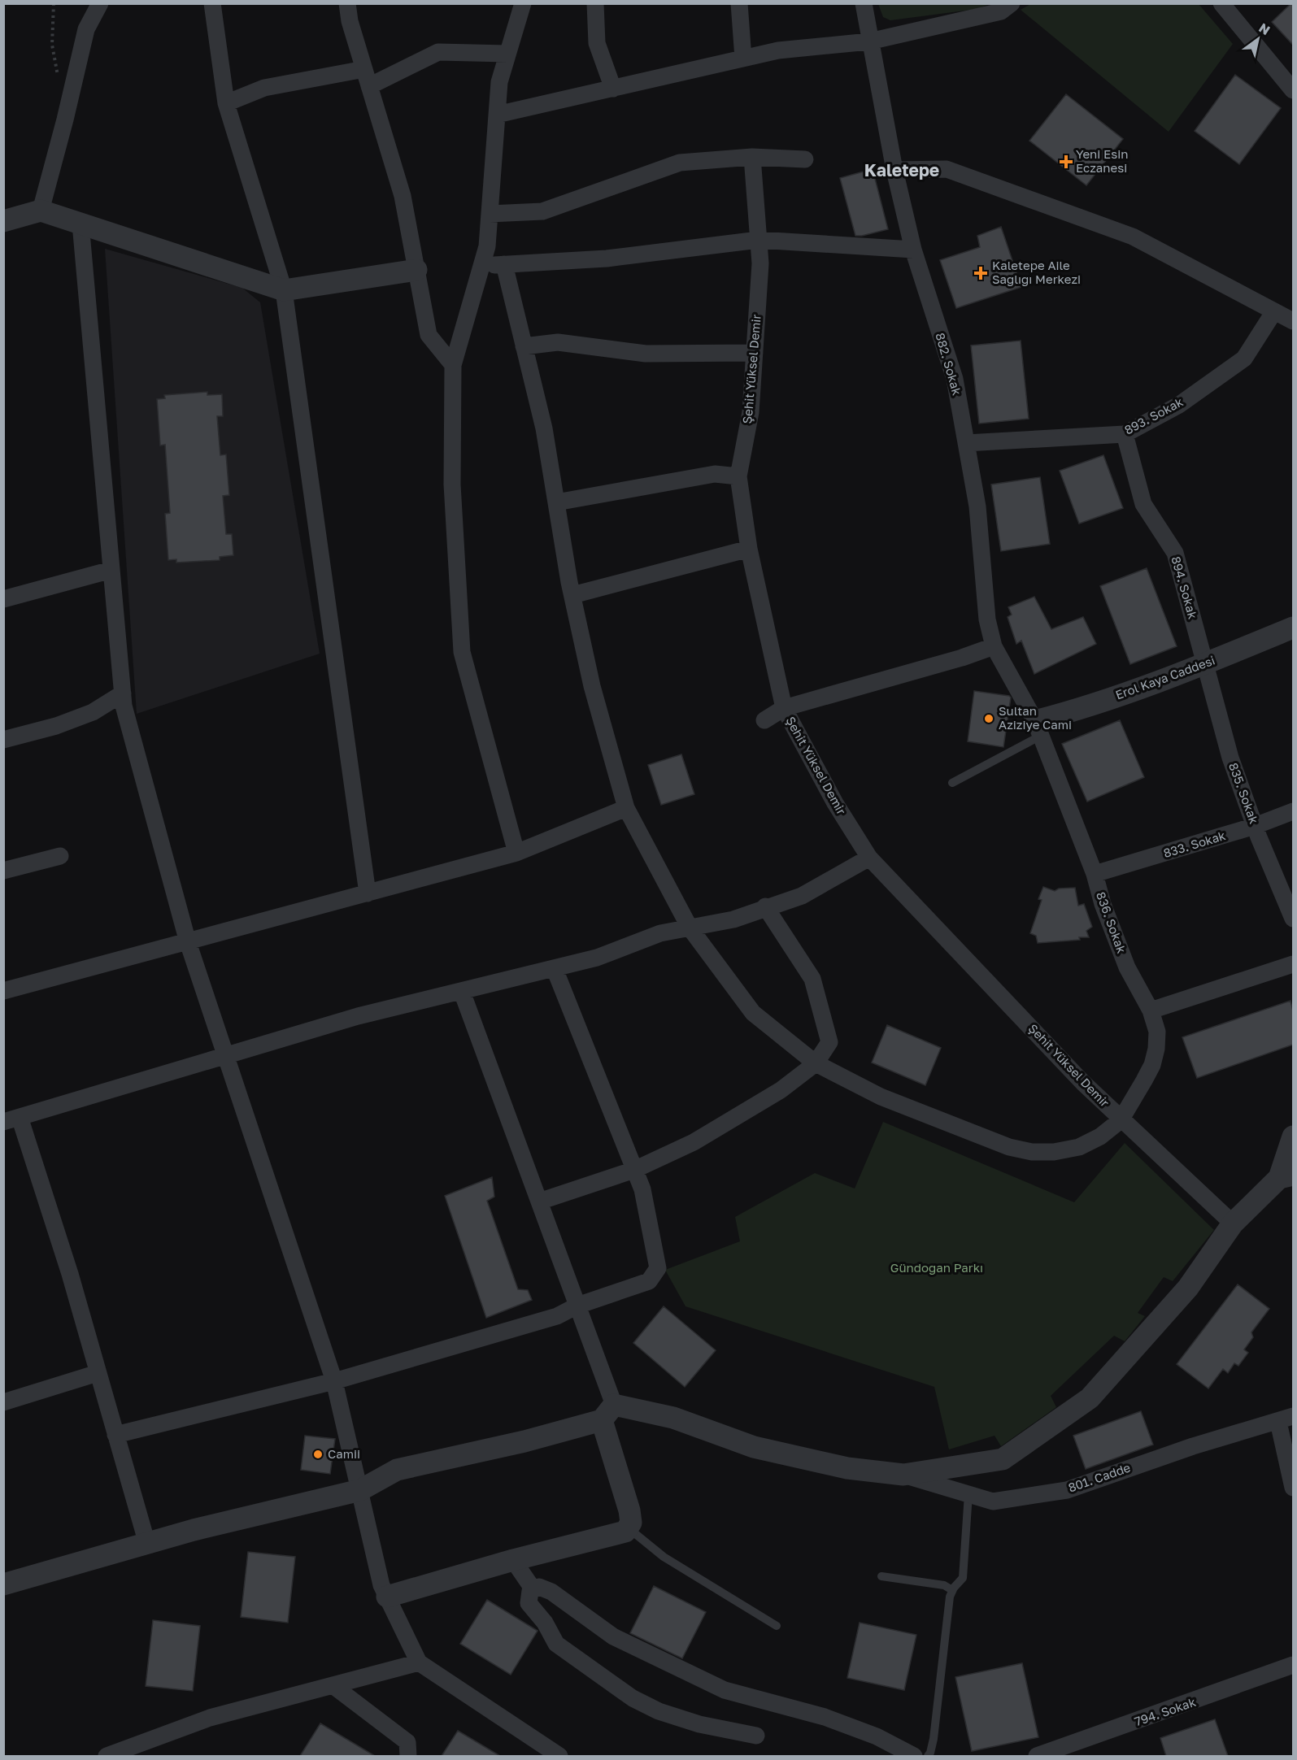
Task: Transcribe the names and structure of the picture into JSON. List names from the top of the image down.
{
  "streets": {
    "street": [
      "882. Sokak",
      "Şehit Yüksel Demir",
      "893. Sokak",
      "894. Sokak",
      "Erol Kaya Caddesi",
      "835. Sokak",
      "833. Sokak",
      "836. Sokak",
      "801. Cadde",
      "794. Sokak"
    ]
  },
  "crossings": [
    ["882. Sokak", "893. Sokak"],
    ["882. Sokak", "Erol Kaya Caddesi"],
    ["882. Sokak", "836. Sokak"],
    ["Şehit Yüksel Demir", "836. Sokak"],
    ["893. Sokak", "894. Sokak"],
    ["894. Sokak", "Erol Kaya Caddesi"],
    ["894. Sokak", "835. Sokak"],
    ["Erol Kaya Caddesi", "835. Sokak"],
    ["Erol Kaya Caddesi", "836. Sokak"],
    ["835. Sokak", "833. Sokak"],
    ["833. Sokak", "836. Sokak"]
  ],
  "districts": ["Kaletepe"],
  "parks": ["Gündoğan Parkı"],
  "places": {
    "health": ["Yeni Esin Eczanesi", "Kaletepe Aile Sağlığı Merkezi"],
    "other": ["Sultan Aziziye Cami", "Camii"]
  },
  "north": "top right"
}
